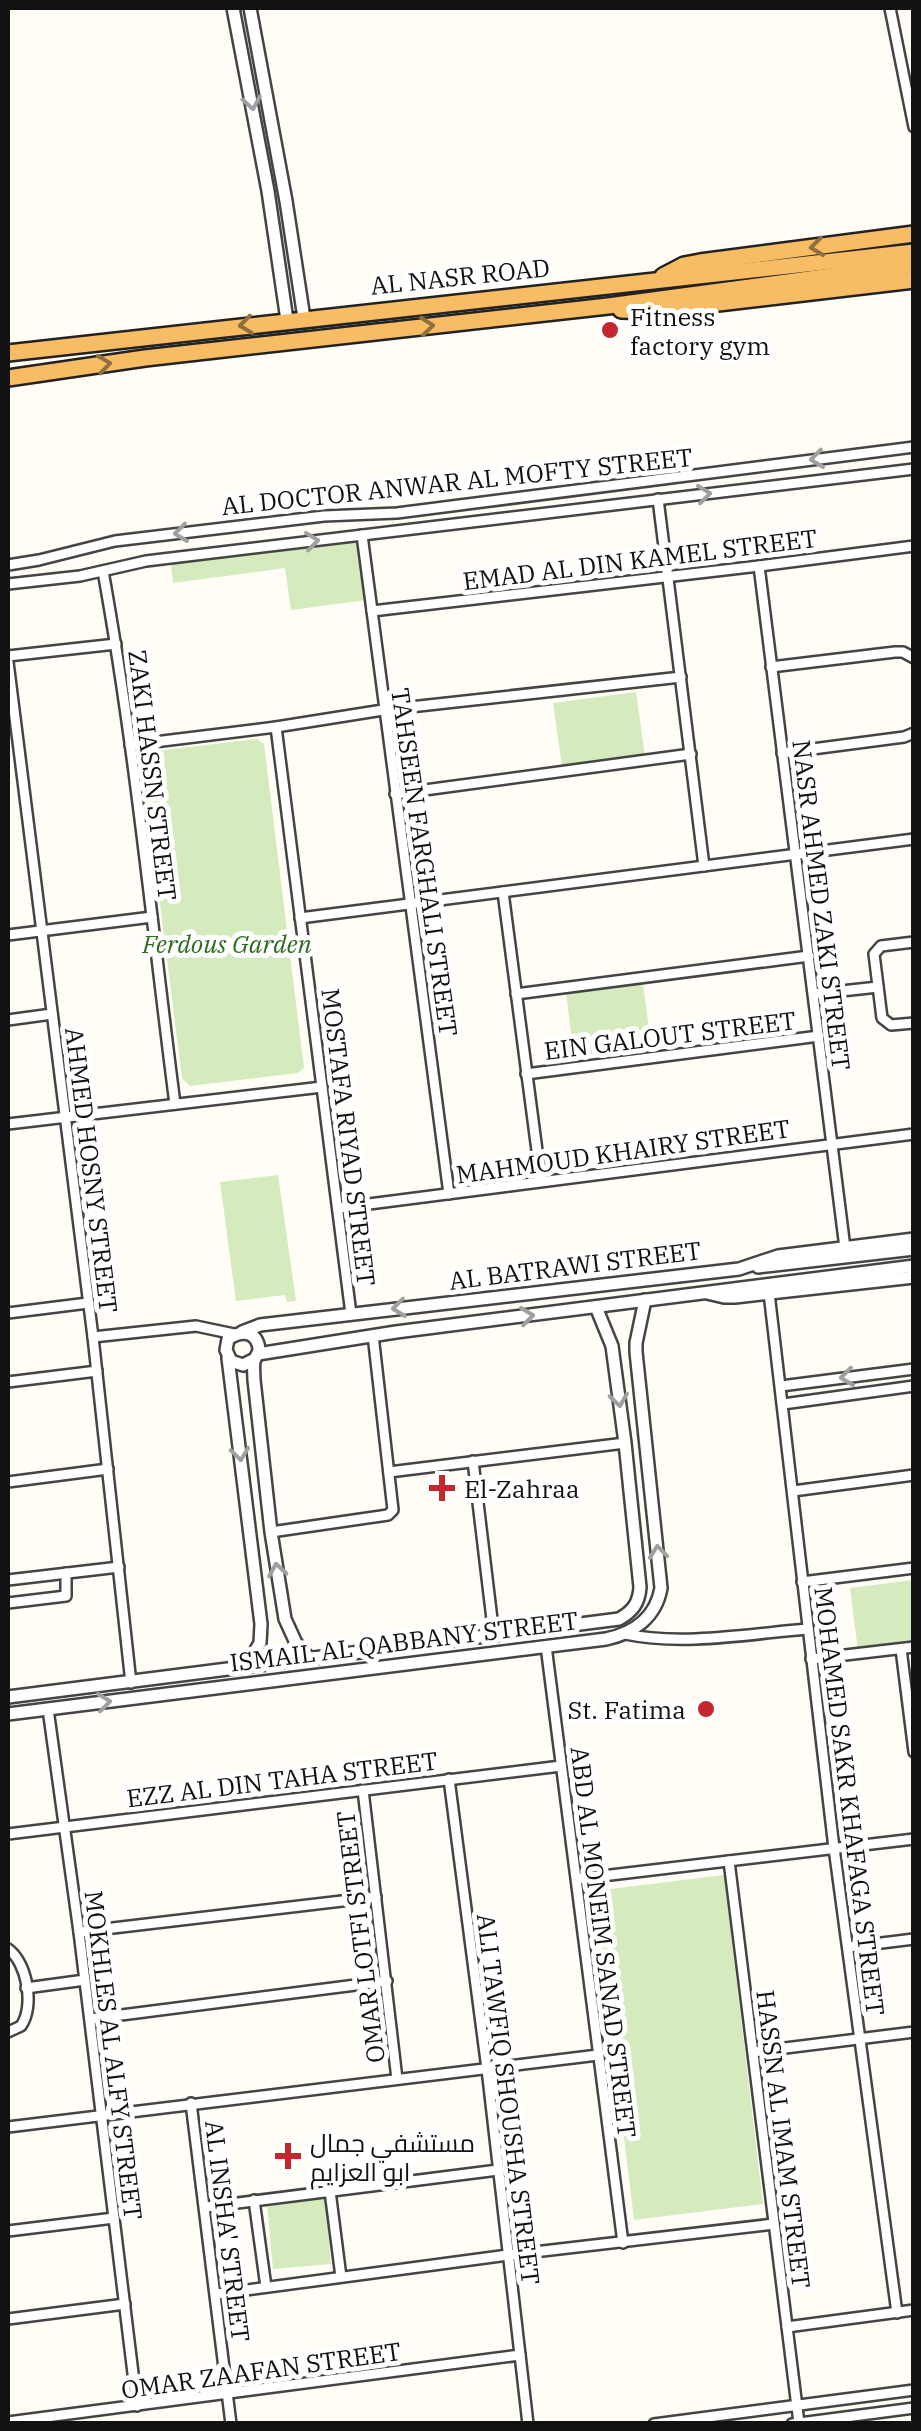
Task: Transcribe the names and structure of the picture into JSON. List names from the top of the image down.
{
  "streets": {
    "highway": ["AL NASR ROAD"],
    "street": [
      "AL DOCTOR ANWAR AL MOFTY STREET",
      "EMAD AL DIN KAMEL STREET",
      "ZAKI HASSN STREET",
      "TAHSEEN FARGHALI STREET",
      "NASR AHMED ZAKI STREET",
      "EIN GALOUT STREET",
      "MOSTAFA RIYAD STREET",
      "MAHMOUD KHAIRY STREET",
      "AHMED HOSNY STREET",
      "AL BATRAWI STREET",
      "ISMAIL AL QABBANY STREET",
      "EZZ AL DIN TAHA STREET",
      "MOHAMED SAKR KHAFAGA STREET",
      "OMAR LOTFI STREET",
      "ABD AL MONEIM SANAD STREET",
      "MOKHLES AL ALFY STREET",
      "ALI TAWFIQ SHOUSHA STREET",
      "HASSN AL IMAM STREET",
      "AL INSHA' STREET",
      "OMAR ZAAFAN STREET"
    ]
  },
  "crossings": [
    ["AL DOCTOR ANWAR AL MOFTY STREET", "ZAKI HASSN STREET"],
    ["AL DOCTOR ANWAR AL MOFTY STREET", "TAHSEEN FARGHALI STREET"],
    ["EMAD AL DIN KAMEL STREET", "TAHSEEN FARGHALI STREET"],
    ["EMAD AL DIN KAMEL STREET", "NASR AHMED ZAKI STREET"],
    ["TAHSEEN FARGHALI STREET", "MAHMOUD KHAIRY STREET"],
    ["NASR AHMED ZAKI STREET", "EIN GALOUT STREET"],
    ["NASR AHMED ZAKI STREET", "MAHMOUD KHAIRY STREET"],
    ["NASR AHMED ZAKI STREET", "AL BATRAWI STREET"],
    ["MOSTAFA RIYAD STREET", "MAHMOUD KHAIRY STREET"],
    ["MOSTAFA RIYAD STREET", "AL BATRAWI STREET"],
    ["AHMED HOSNY STREET", "AL BATRAWI STREET"],
    ["AHMED HOSNY STREET", "ISMAIL AL QABBANY STREET"],
    ["AL BATRAWI STREET", "MOHAMED SAKR KHAFAGA STREET"],
    ["ISMAIL AL QABBANY STREET", "MOHAMED SAKR KHAFAGA STREET"],
    ["ISMAIL AL QABBANY STREET", "ABD AL MONEIM SANAD STREET"],
    ["ISMAIL AL QABBANY STREET", "MOKHLES AL ALFY STREET"],
    ["EZZ AL DIN TAHA STREET", "OMAR LOTFI STREET"],
    ["EZZ AL DIN TAHA STREET", "ABD AL MONEIM SANAD STREET"],
    ["EZZ AL DIN TAHA STREET", "MOKHLES AL ALFY STREET"],
    ["EZZ AL DIN TAHA STREET", "ALI TAWFIQ SHOUSHA STREET"],
    ["MOKHLES AL ALFY STREET", "OMAR ZAAFAN STREET"],
    ["ALI TAWFIQ SHOUSHA STREET", "OMAR ZAAFAN STREET"],
    ["AL INSHA' STREET", "OMAR ZAAFAN STREET"]
  ],
  "parks": ["Ferdous Garden"],
  "places": {
    "other": ["Fitness factory gym", "St. Fatima"],
    "health": ["El-Zahraa", "مستشفي جمال ابو العزايم"]
  }
}
